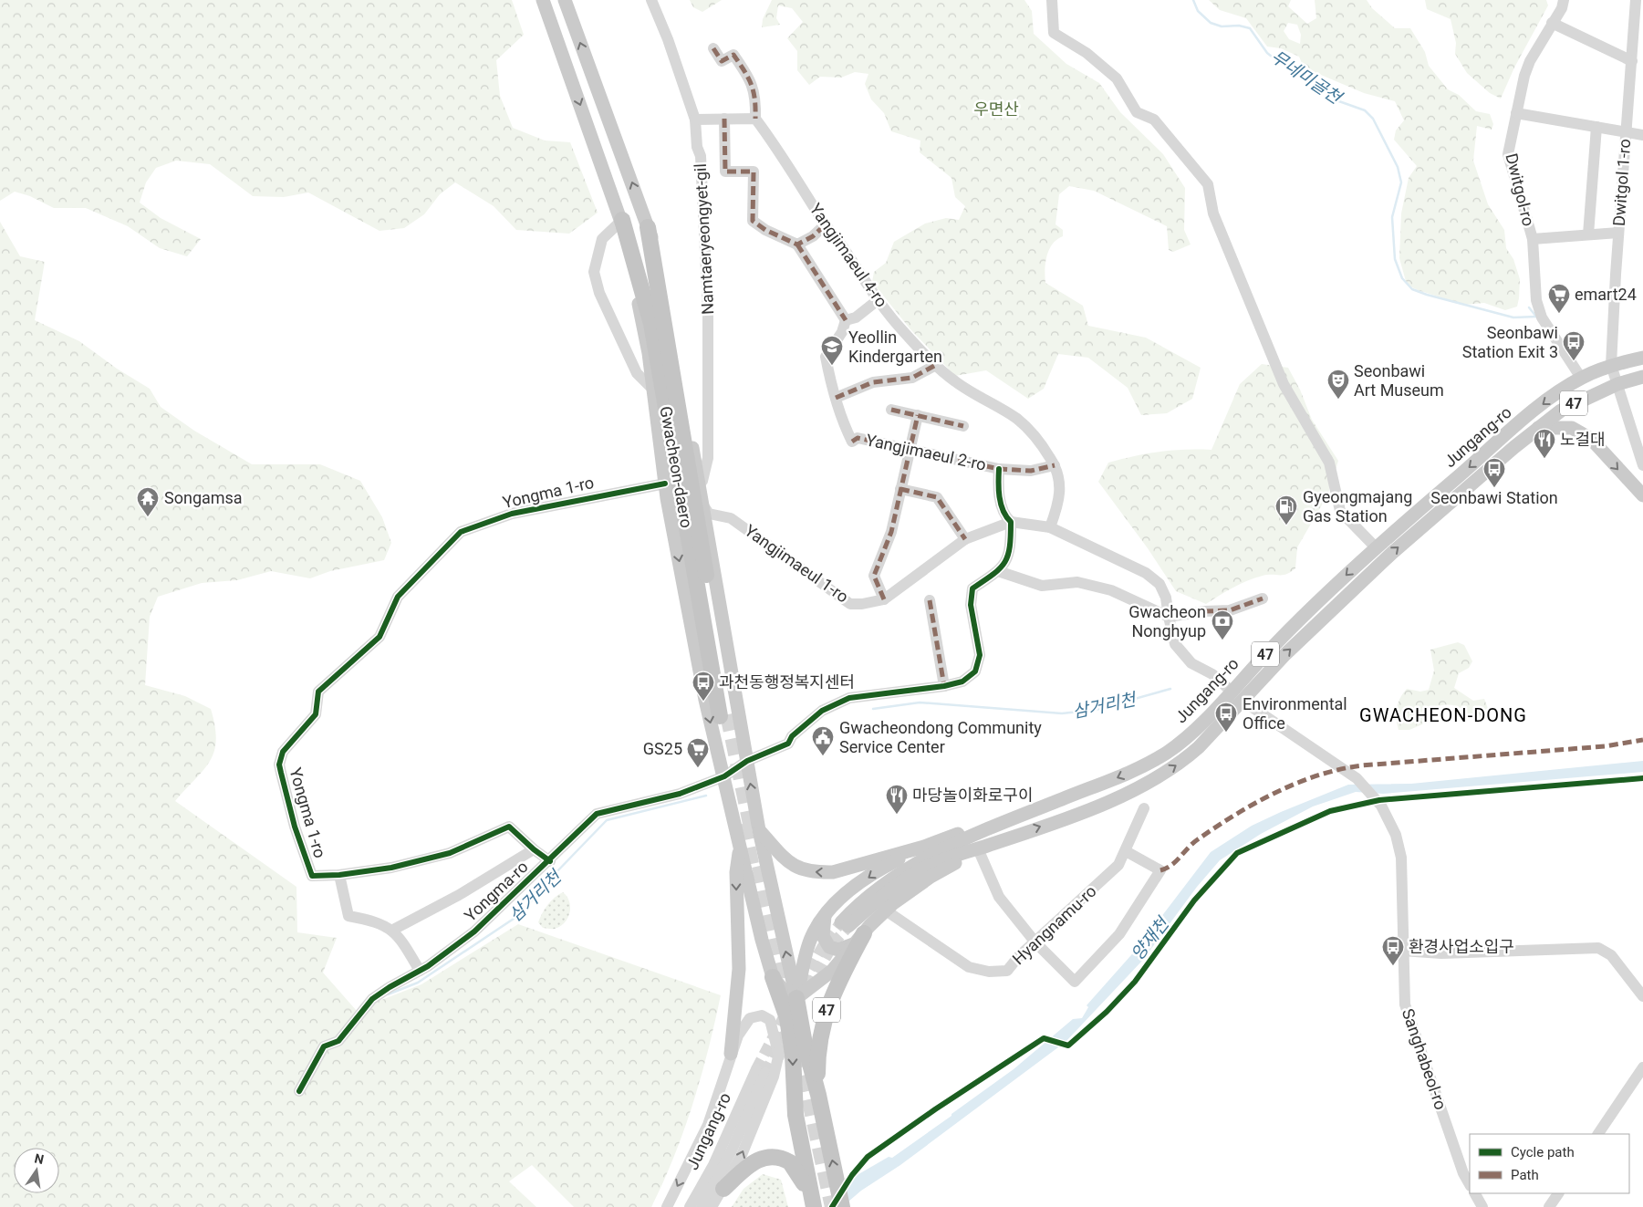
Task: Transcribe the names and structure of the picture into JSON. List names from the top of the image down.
{
  "streets": {
    "highway": ["47", "Gwacheon-daero"],
    "main road": ["Jungang-ro"],
    "street": [
      "Dwitgol 1-ro",
      "Dwitgol-ro",
      "Namtaeryeongyet-gil",
      "Yangjimaeul 4-ro",
      "Yangjimaeul 2-ro",
      "Yongma 1-ro",
      "Yangjimaeul 1-ro",
      "Yongma-ro",
      "Hyangnamu-ro",
      "Sanghabeol-ro"
    ]
  },
  "crossings": [
    ["Dwitgol 1-ro", "Dwitgol-ro"],
    ["Dwitgol 1-ro", "Jungang-ro"],
    ["Dwitgol-ro", "Jungang-ro"],
    ["Yangjimaeul 4-ro", "Yangjimaeul 2-ro"],
    ["Yangjimaeul 4-ro", "Yangjimaeul 1-ro"],
    ["47", "Jungang-ro"],
    ["47", "Hyangnamu-ro"],
    ["Jungang-ro", "Yangjimaeul 1-ro"],
    ["Jungang-ro", "Sanghabeol-ro"],
    ["Yongma 1-ro", "Yongma-ro"],
    ["Yangjimaeul 1-ro", "Sanghabeol-ro"]
  ],
  "districts": ["GWACHEON-DONG"],
  "water": ["무네미골천", "삼거리천", "양재천"],
  "parks": ["우면산"],
  "places": {
    "supermarket": ["emart24", "GS25"],
    "bus stop": [
      "Seonbawi Station Exit 3",
      "Seonbawi Station",
      "과천동행정복지센터",
      "Environmental Office",
      "환경사업소입구"
    ],
    "school or university": ["Yeollin Kindergarten"],
    "theatre": ["Seonbawi Art Museum"],
    "restaurant": ["노걸대", "마당놀이화로구이"],
    "temple": ["Songamsa"],
    "fuel station": ["Gyeongmajang Gas Station"],
    "bank": ["Gwacheon Nonghyup"],
    "public building": ["Gwacheondong Community Service Center"]
  },
  "legend": ["Cycle path", "Path"],
  "north": "top"
}
